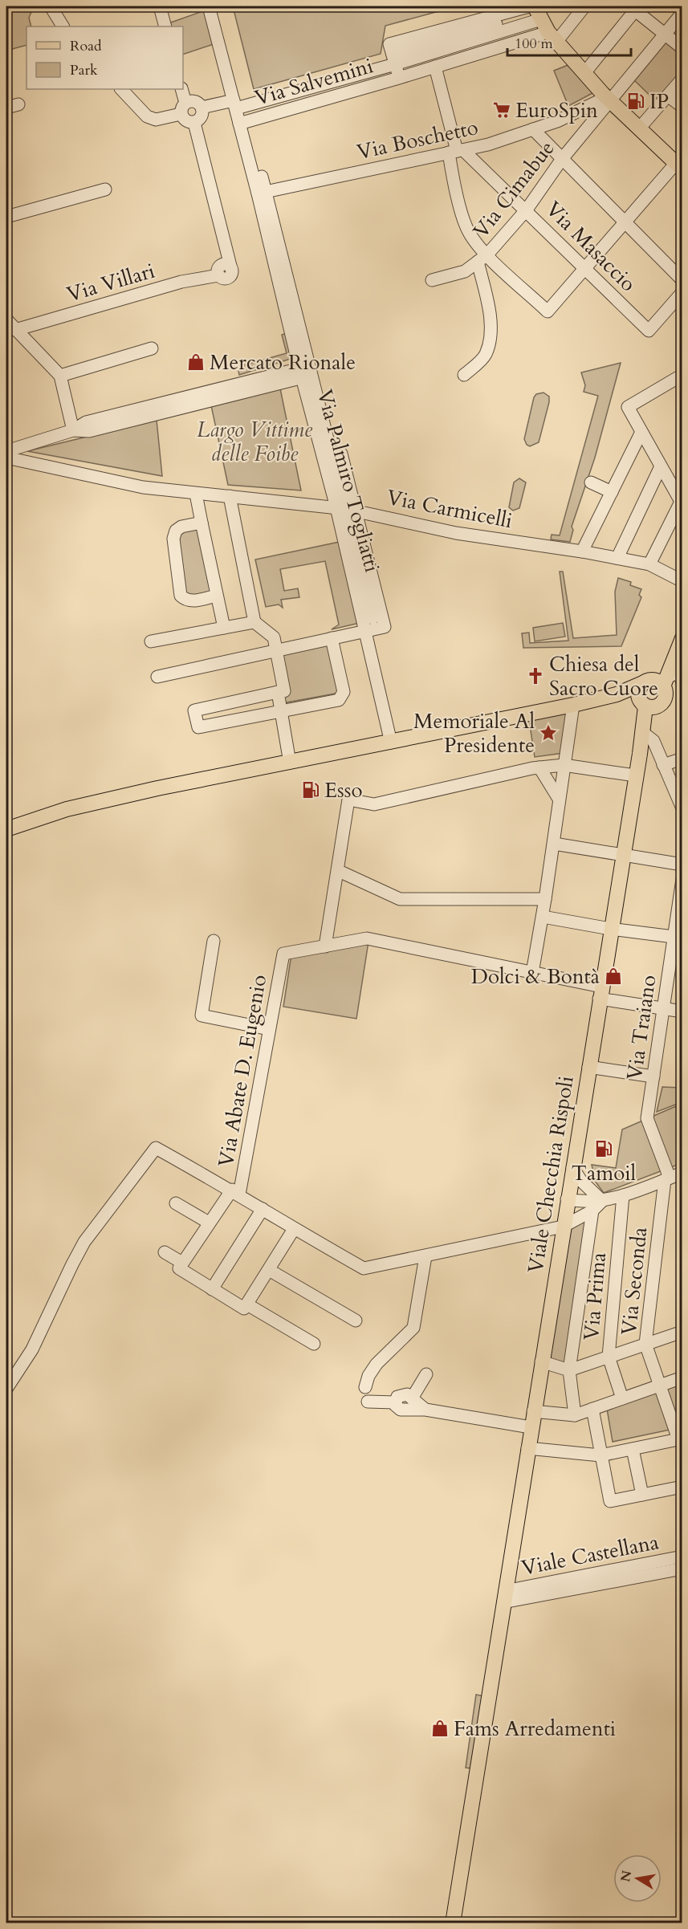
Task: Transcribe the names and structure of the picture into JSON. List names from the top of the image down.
{
  "streets": {
    "main road": ["Viale Checchia Rispoli"],
    "street": [
      "Via Salvemini",
      "Via Boschetto",
      "Via Cimabue",
      "Via Masaccio",
      "Via Villari",
      "Via Palmiro Togliatti",
      "Via Carmicelli",
      "Via Traiano",
      "Via Abate D. Eugenio",
      "Via Seconda",
      "Via Prima",
      "Viale Castellana"
    ]
  },
  "crossings": [
    ["Via Salvemini", "Via Villari"],
    ["Via Salvemini", "Via Palmiro Togliatti"],
    ["Via Boschetto", "Via Cimabue"],
    ["Via Boschetto", "Via Masaccio"],
    ["Via Boschetto", "Via Palmiro Togliatti"],
    ["Via Cimabue", "Via Masaccio"],
    ["Via Palmiro Togliatti", "Via Carmicelli"],
    ["Via Traiano", "Via Seconda"],
    ["Viale Checchia Rispoli", "Viale Castellana"]
  ],
  "parks": ["Largo Vittime delle Foibe"],
  "places": {
    "fuel station": ["IP", "Esso", "Tamoil"],
    "supermarket": ["EuroSpin"],
    "shop": ["Mercato Rionale", "Dolci & Bontà", "Fams Arredamenti"],
    "church": ["Chiesa del Sacro Cuore"],
    "place": ["Memoriale Al Presidente"]
  },
  "legend": ["Road", "Park"],
  "scale_bar": "100 m",
  "north": "left"
}
